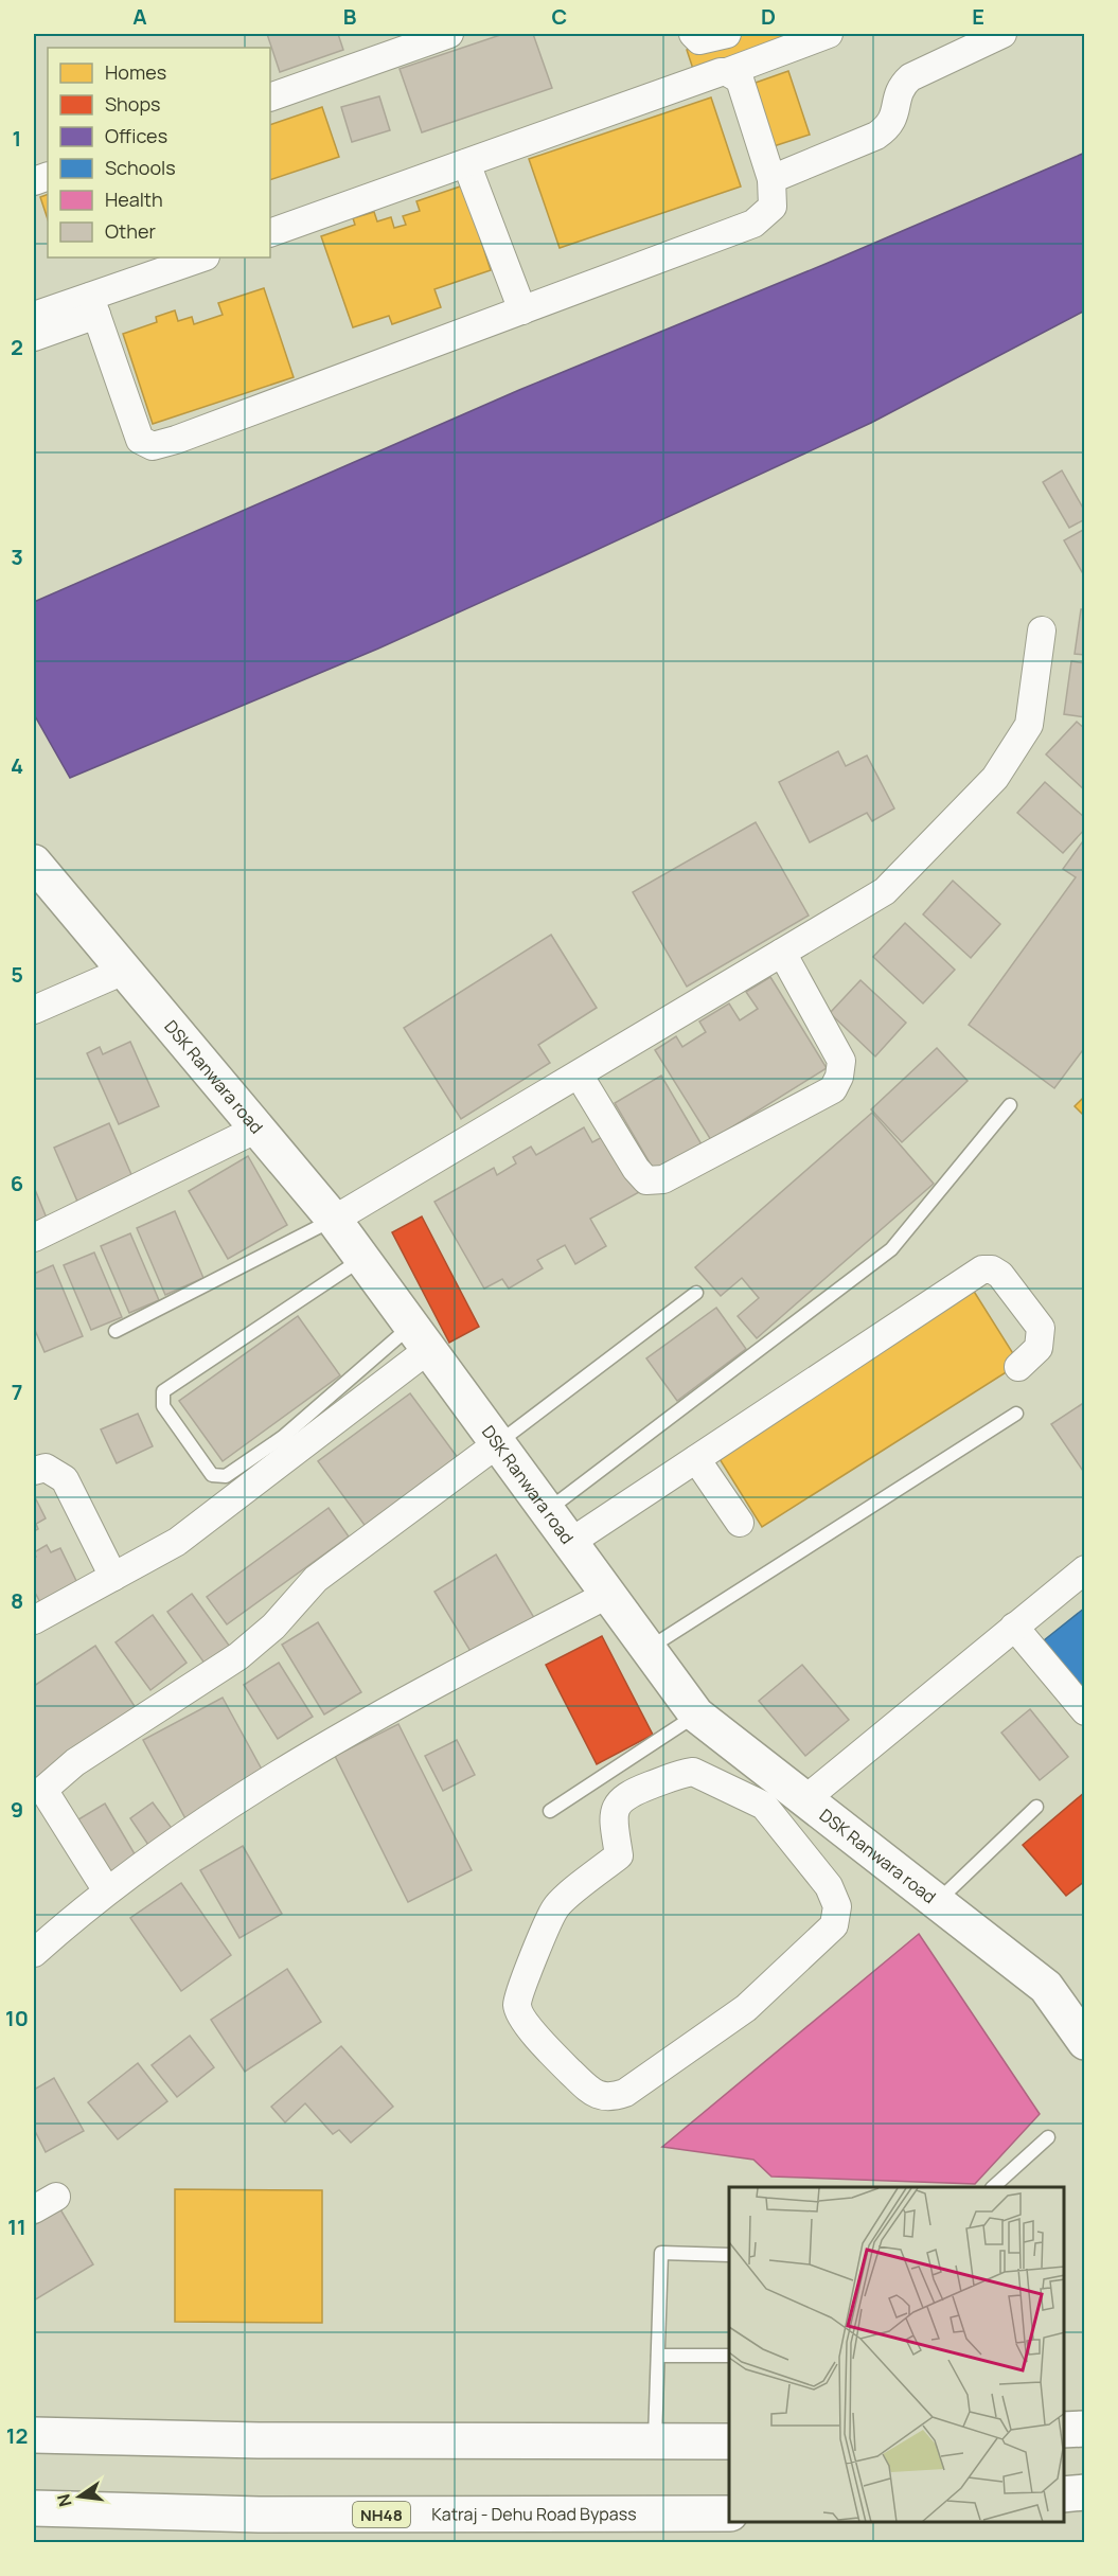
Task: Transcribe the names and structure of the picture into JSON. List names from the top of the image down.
{
  "streets": {
    "main road": ["DSK Ranwara road", "NH48", "Katraj - Dehu Road Bypass"]
  },
  "legend": [
    "Homes",
    "Shops",
    "Offices",
    "Schools",
    "Health",
    "Other"
  ],
  "north": "left",
  "grid": {
    "columns": [
      "A",
      "B",
      "C",
      "D",
      "E"
    ],
    "rows": [
      "1",
      "2",
      "3",
      "4",
      "5",
      "6",
      "7",
      "8",
      "9",
      "10",
      "11",
      "12"
    ]
  }
}
